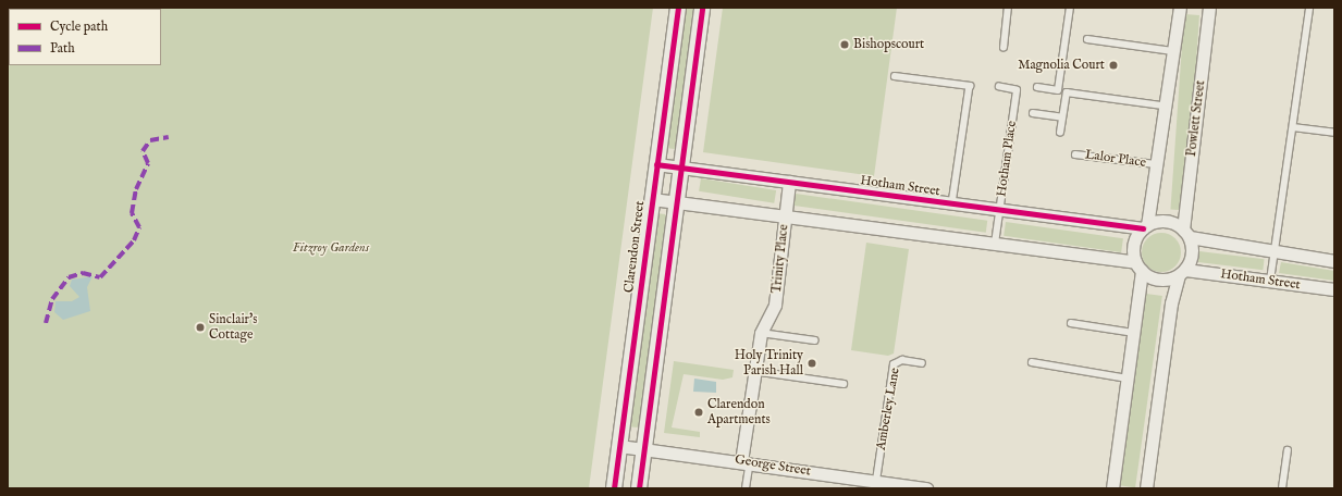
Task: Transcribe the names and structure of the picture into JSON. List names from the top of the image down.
{
  "streets": {
    "street": [
      "Powlett Street",
      "Hotham Street",
      "Clarendon Street",
      "Trinity Place",
      "George Street"
    ],
    "lane": ["Hotham Place", "Lalor Place", "Amberley Lane"]
  },
  "crossings": [
    ["Powlett Street", "Hotham Street"],
    ["Hotham Place", "Hotham Street"],
    ["Hotham Street", "Clarendon Street"],
    ["Hotham Street", "Trinity Place"],
    ["Clarendon Street", "George Street"],
    ["Trinity Place", "George Street"],
    ["Amberley Lane", "George Street"]
  ],
  "parks": ["Fitzroy Gardens"],
  "places": [
    "Bishopscourt",
    "Magnolia Court",
    "Sinclair's Cottage",
    "Holy Trinity Parish Hall",
    "Clarendon Apartments"
  ],
  "legend": ["Cycle path", "Path"]
}
